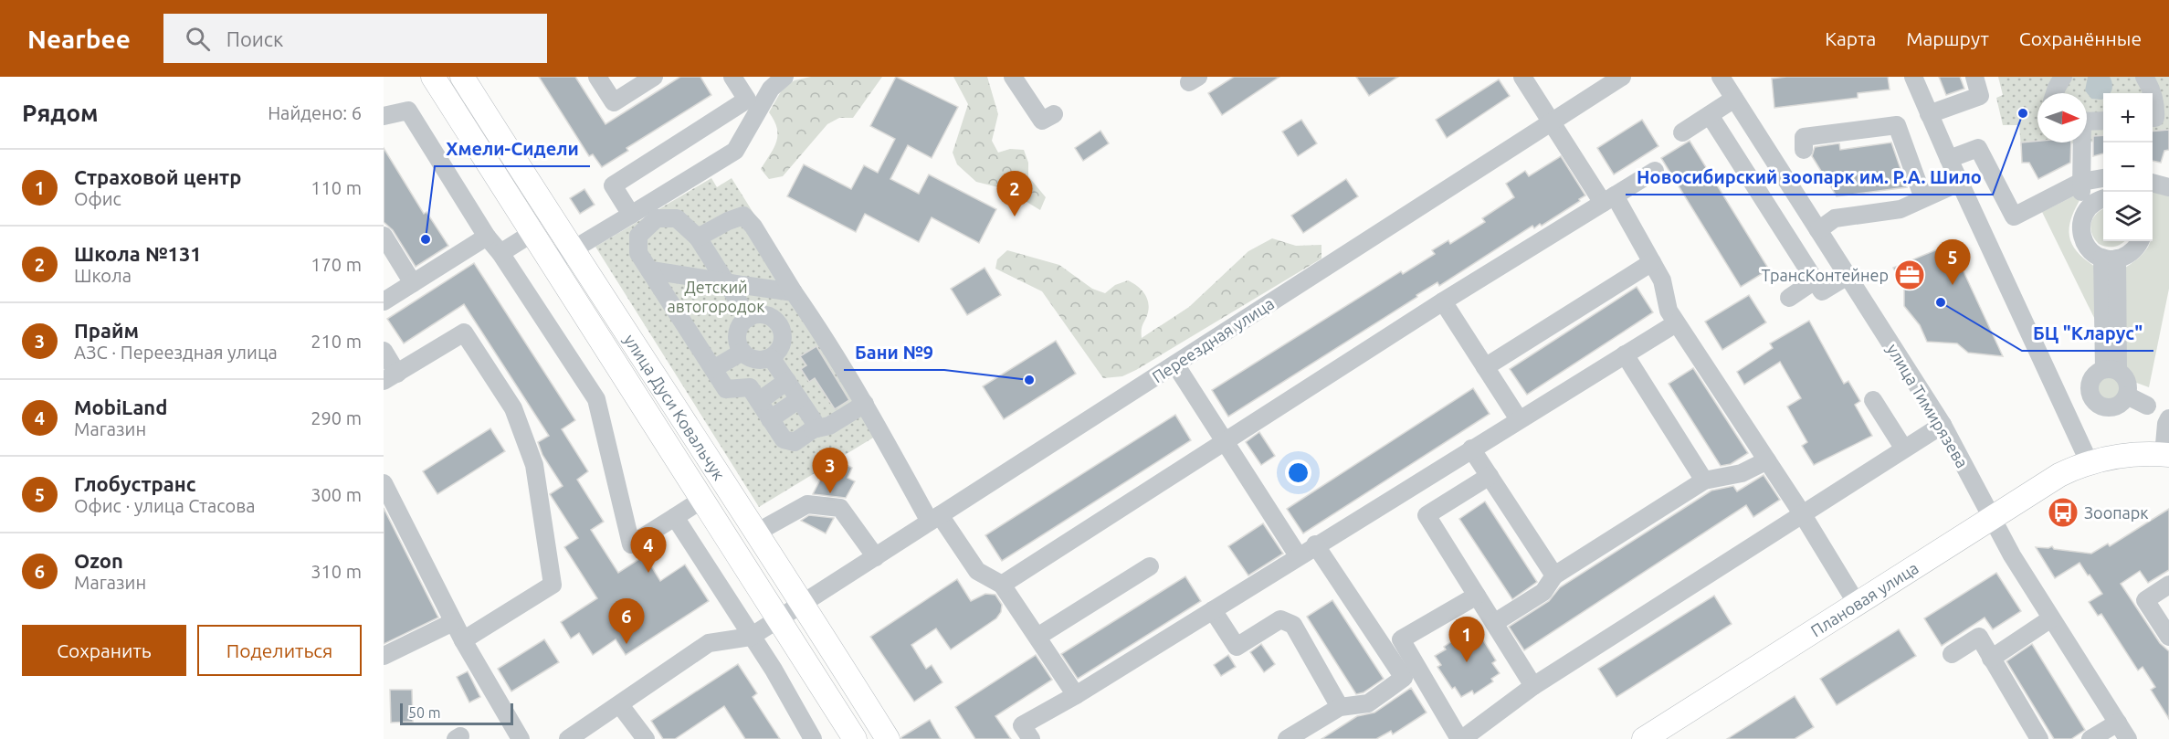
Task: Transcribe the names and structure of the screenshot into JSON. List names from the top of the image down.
{
  "streets": {
    "main road": ["улица Дуси Ковальчук", "Плановая улица"],
    "street": ["Переездная улица", "улица Тимирязева"]
  },
  "crossings": [
    ["Переездная улица", "улица Дуси Ковальчук"],
    ["улица Тимирязева", "Плановая улица"]
  ],
  "parks": ["Детский автогородок"],
  "places": {
    "other": [
      "Новосибирский зоопарк им. Р.А. Шило",
      "Хмели-Сидели",
      "БЦ \"Кларус\"",
      "Бани №9"
    ],
    "office": ["ТрансКонтейнер"],
    "bus stop": ["Зоопарк"]
  },
  "scale_bar": "50 m",
  "north": "right",
  "page": {
    "header": "Nearbee",
    "search": "Поиск",
    "nav": ["Карта", "Маршрут", "Сохранённые"],
    "heading": ["Рядом", "Найдено: 6"],
    "map_buttons": ["+", "−"],
    "list": [
      {
        "mark": "1",
        "name": "Страховой центр",
        "note": "Офис",
        "value": "110 m"
      },
      {
        "mark": "2",
        "name": "Школа №131",
        "note": "Школа",
        "value": "170 m"
      },
      {
        "mark": "3",
        "name": "Прайм",
        "note": "АЗС · Переездная улица",
        "value": "210 m"
      },
      {
        "mark": "4",
        "name": "MobiLand",
        "note": "Магазин",
        "value": "290 m"
      },
      {
        "mark": "5",
        "name": "Глобустранс",
        "note": "Офис · улица Стасова",
        "value": "300 m"
      },
      {
        "mark": "6",
        "name": "Ozon",
        "note": "Магазин",
        "value": "310 m"
      }
    ],
    "pins": [
      "2",
      "5",
      "3",
      "4",
      "6",
      "1"
    ],
    "buttons": ["Сохранить", "Поделиться"],
    "scale": "50 m"
  }
}
